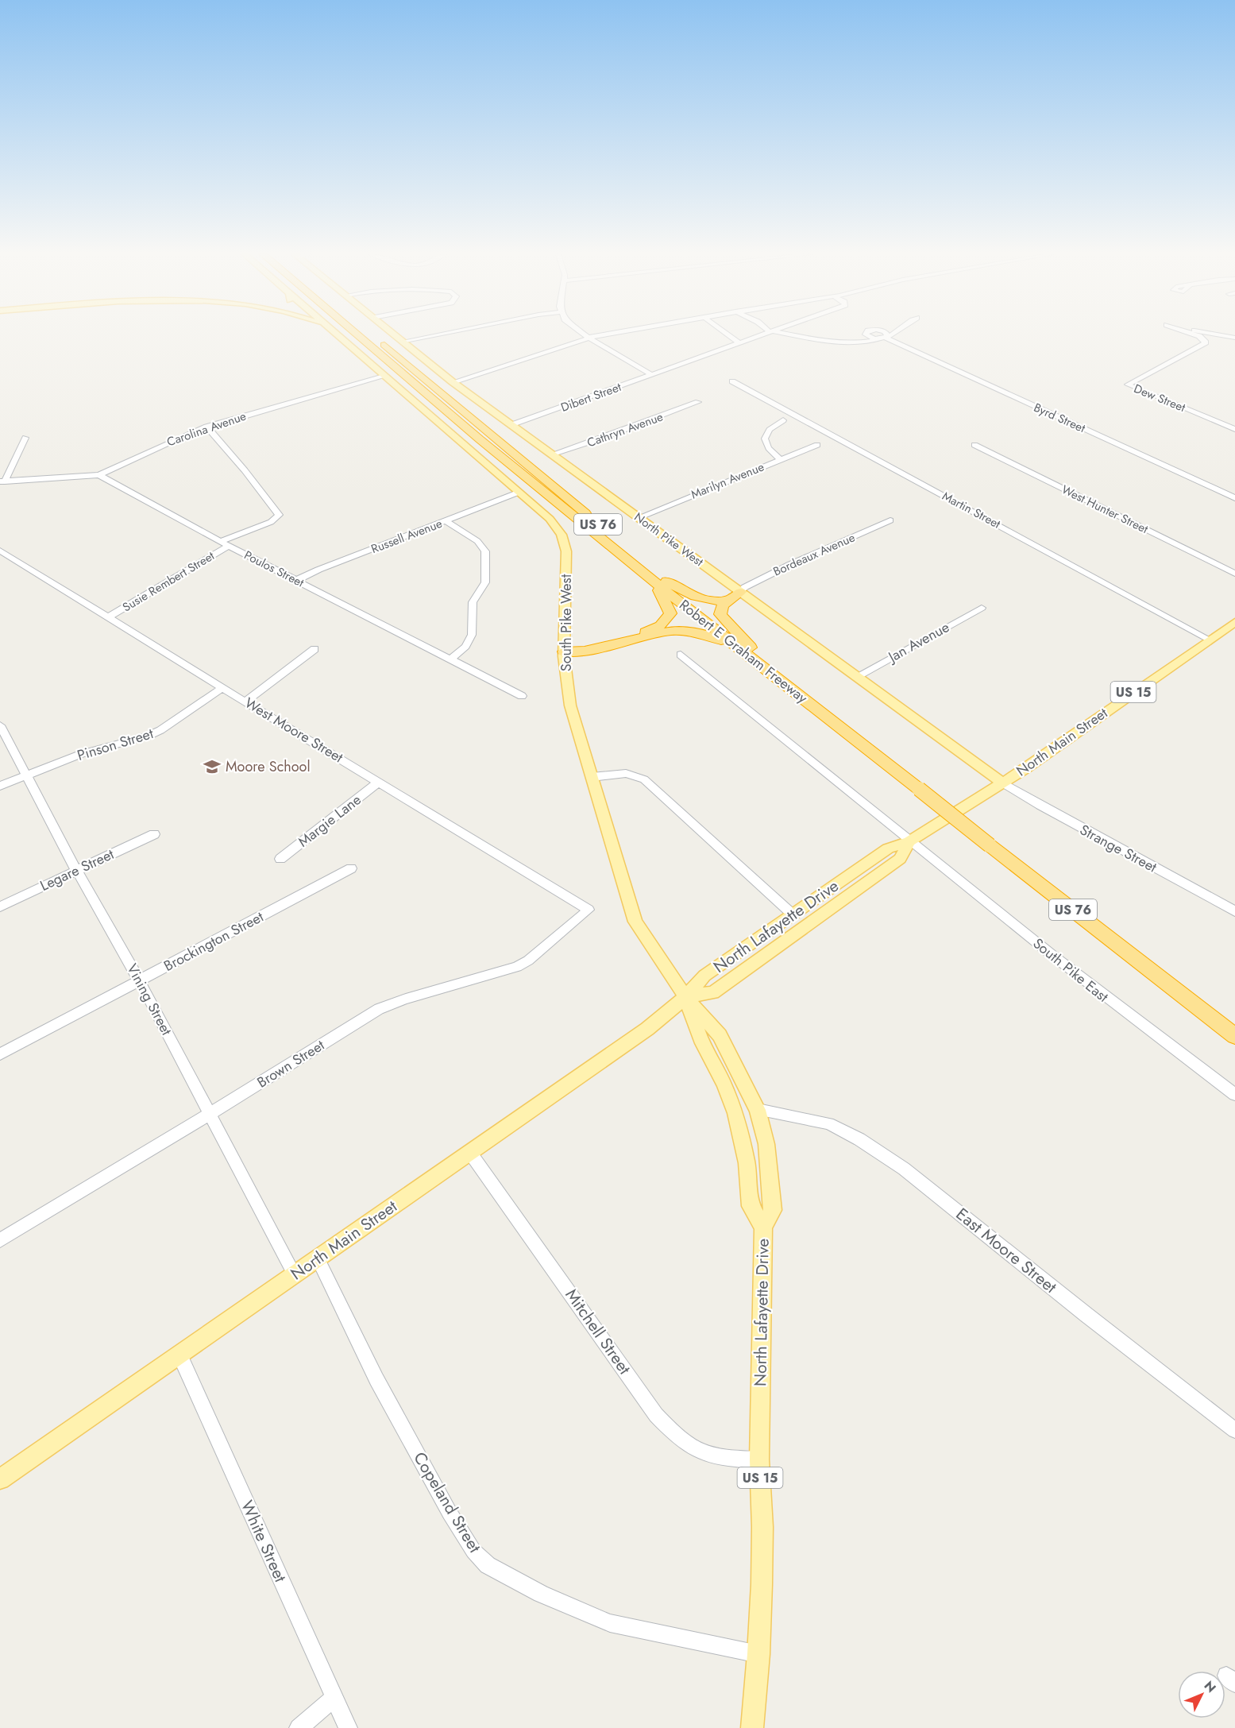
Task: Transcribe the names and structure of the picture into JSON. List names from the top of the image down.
{
  "streets": {
    "highway": ["US 76", "Robert E Graham Freeway"],
    "main road": [
      "North Pike West",
      "South Pike West",
      "US 15",
      "North Main Street",
      "North Lafayette Drive"
    ],
    "street": [
      "Dibert Street",
      "Dew Street",
      "Byrd Street",
      "Carolina Avenue",
      "Cathryn Avenue",
      "Marilyn Avenue",
      "West Hunter Street",
      "Martin Street",
      "Russell Avenue",
      "Bordeaux Avenue",
      "Poulos Street",
      "Susie Rembert Street",
      "Jan Avenue",
      "West Moore Street",
      "Pinson Street",
      "Margie Lane",
      "Strange Street",
      "Legare Street",
      "Brockington Street",
      "South Pike East",
      "Vining Street",
      "Brown Street",
      "East Moore Street",
      "Mitchell Street",
      "Copeland Street",
      "White Street"
    ]
  },
  "crossings": [
    ["Dibert Street", "North Pike West"],
    ["Carolina Avenue", "Poulos Street"],
    ["Carolina Avenue", "Susie Rembert Street"],
    ["Carolina Avenue", "South Pike West"],
    ["Cathryn Avenue", "North Pike West"],
    ["Marilyn Avenue", "North Pike West"],
    ["Martin Street", "North Main Street"],
    ["Russell Avenue", "Poulos Street"],
    ["Russell Avenue", "South Pike West"],
    ["North Pike West", "Bordeaux Avenue"],
    ["North Pike West", "Jan Avenue"],
    ["North Pike West", "North Main Street"],
    ["North Pike West", "Strange Street"],
    ["Poulos Street", "Susie Rembert Street"],
    ["Susie Rembert Street", "West Moore Street"],
    ["South Pike West", "North Main Street"],
    ["South Pike West", "North Lafayette Drive"],
    ["West Moore Street", "Pinson Street"],
    ["West Moore Street", "Margie Lane"],
    ["West Moore Street", "Brown Street"],
    ["North Main Street", "Strange Street"],
    ["North Main Street", "North Lafayette Drive"],
    ["North Main Street", "South Pike East"],
    ["North Main Street", "Vining Street"],
    ["North Main Street", "Mitchell Street"],
    ["North Main Street", "Copeland Street"],
    ["North Main Street", "White Street"],
    ["Pinson Street", "Vining Street"],
    ["Legare Street", "Vining Street"],
    ["North Lafayette Drive", "South Pike East"],
    ["North Lafayette Drive", "East Moore Street"],
    ["North Lafayette Drive", "Mitchell Street"],
    ["North Lafayette Drive", "Copeland Street"],
    ["Brockington Street", "Vining Street"],
    ["Vining Street", "Brown Street"]
  ],
  "places": {
    "school or university": ["Moore School"]
  },
  "north": "top right"
}
